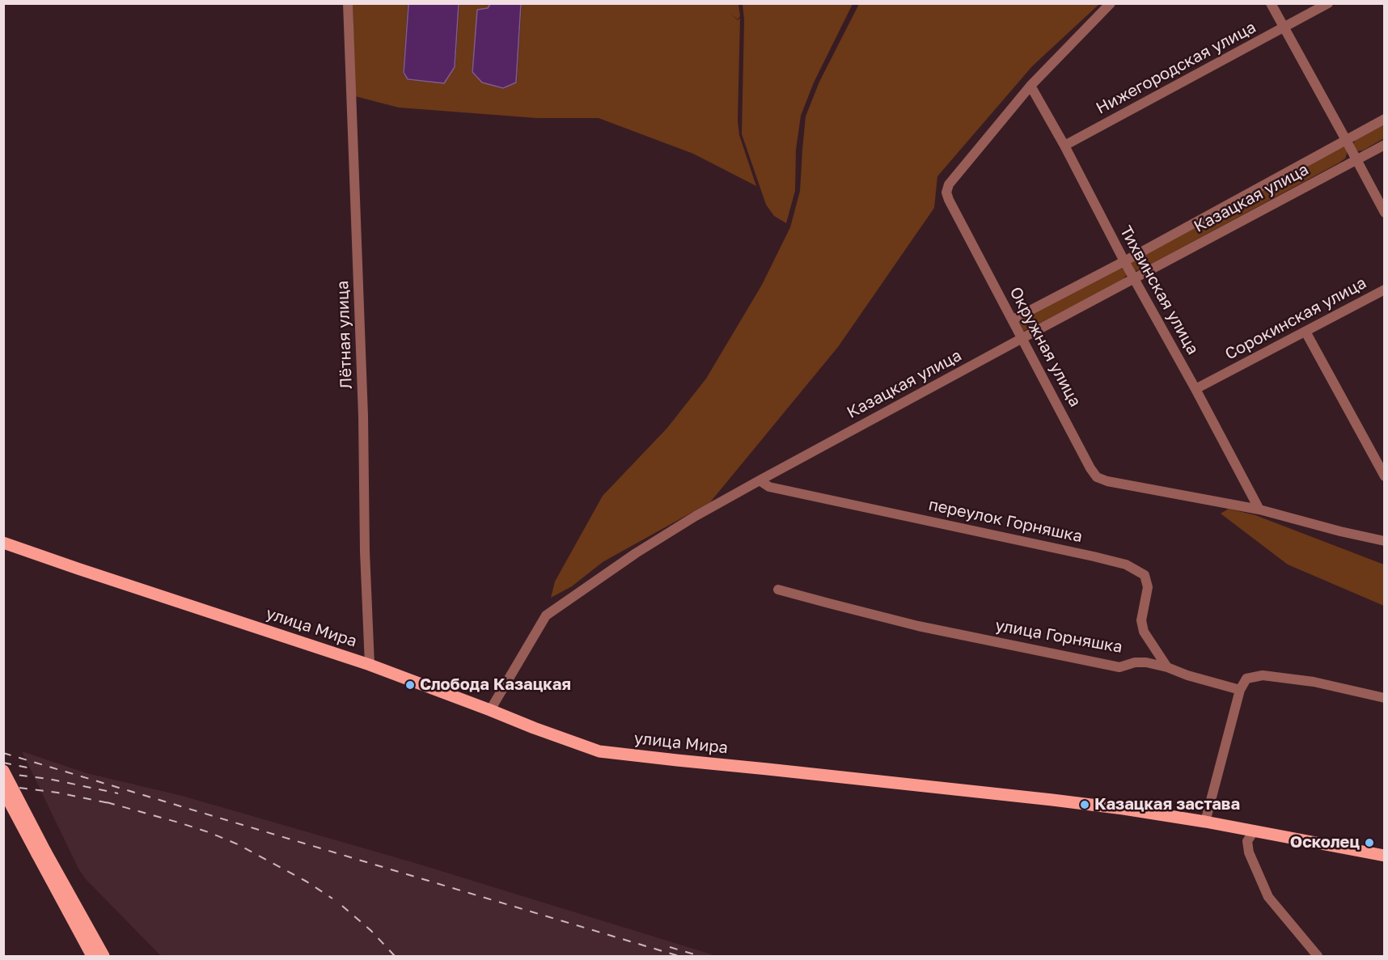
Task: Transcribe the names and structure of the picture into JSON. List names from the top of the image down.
{
  "streets": {
    "main road": ["улица Мира"],
    "street": [
      "Нижегородская улица",
      "Казацкая улица",
      "Тихвинская улица",
      "Сорокинская улица",
      "Лётная улица",
      "Окружная улица",
      "переулок Горняшка",
      "улица Горняшка"
    ]
  },
  "crossings": [
    ["Нижегородская улица", "Тихвинская улица"],
    ["Казацкая улица", "Тихвинская улица"],
    ["Казацкая улица", "Окружная улица"],
    ["Казацкая улица", "переулок Горняшка"],
    ["Казацкая улица", "улица Мира"],
    ["Тихвинская улица", "Сорокинская улица"],
    ["Тихвинская улица", "Окружная улица"],
    ["Лётная улица", "улица Мира"],
    ["переулок Горняшка", "улица Горняшка"]
  ],
  "places": ["Слобода Казацкая", "Казацкая застава", "Осколец"]
}
